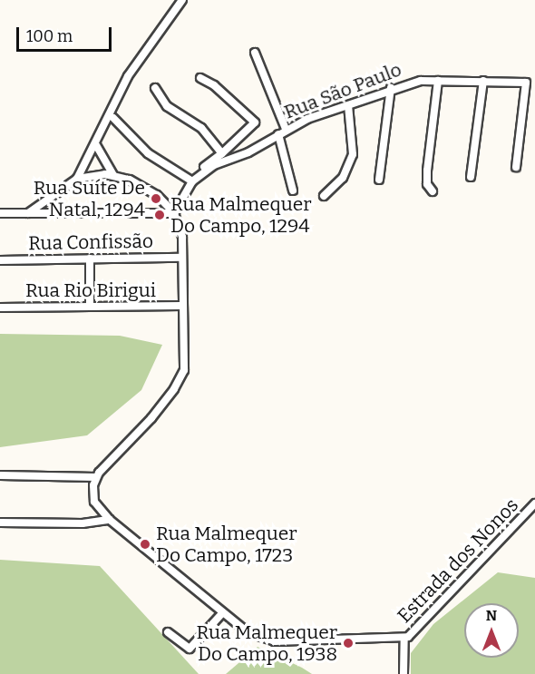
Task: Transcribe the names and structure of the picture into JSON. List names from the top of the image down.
{
  "streets": {
    "street": [
      "Rua São Paulo",
      "Rua Confissão",
      "Rua Rio Birigui",
      "Estrada dos Nonos"
    ]
  },
  "places": [
    "Rua Suíte De Natal, 1294",
    "Rua Malmequer Do Campo, 1294",
    "Rua Malmequer Do Campo, 1723",
    "Rua Malmequer Do Campo, 1938"
  ],
  "scale_bar": "100 m",
  "north": "top"
}
